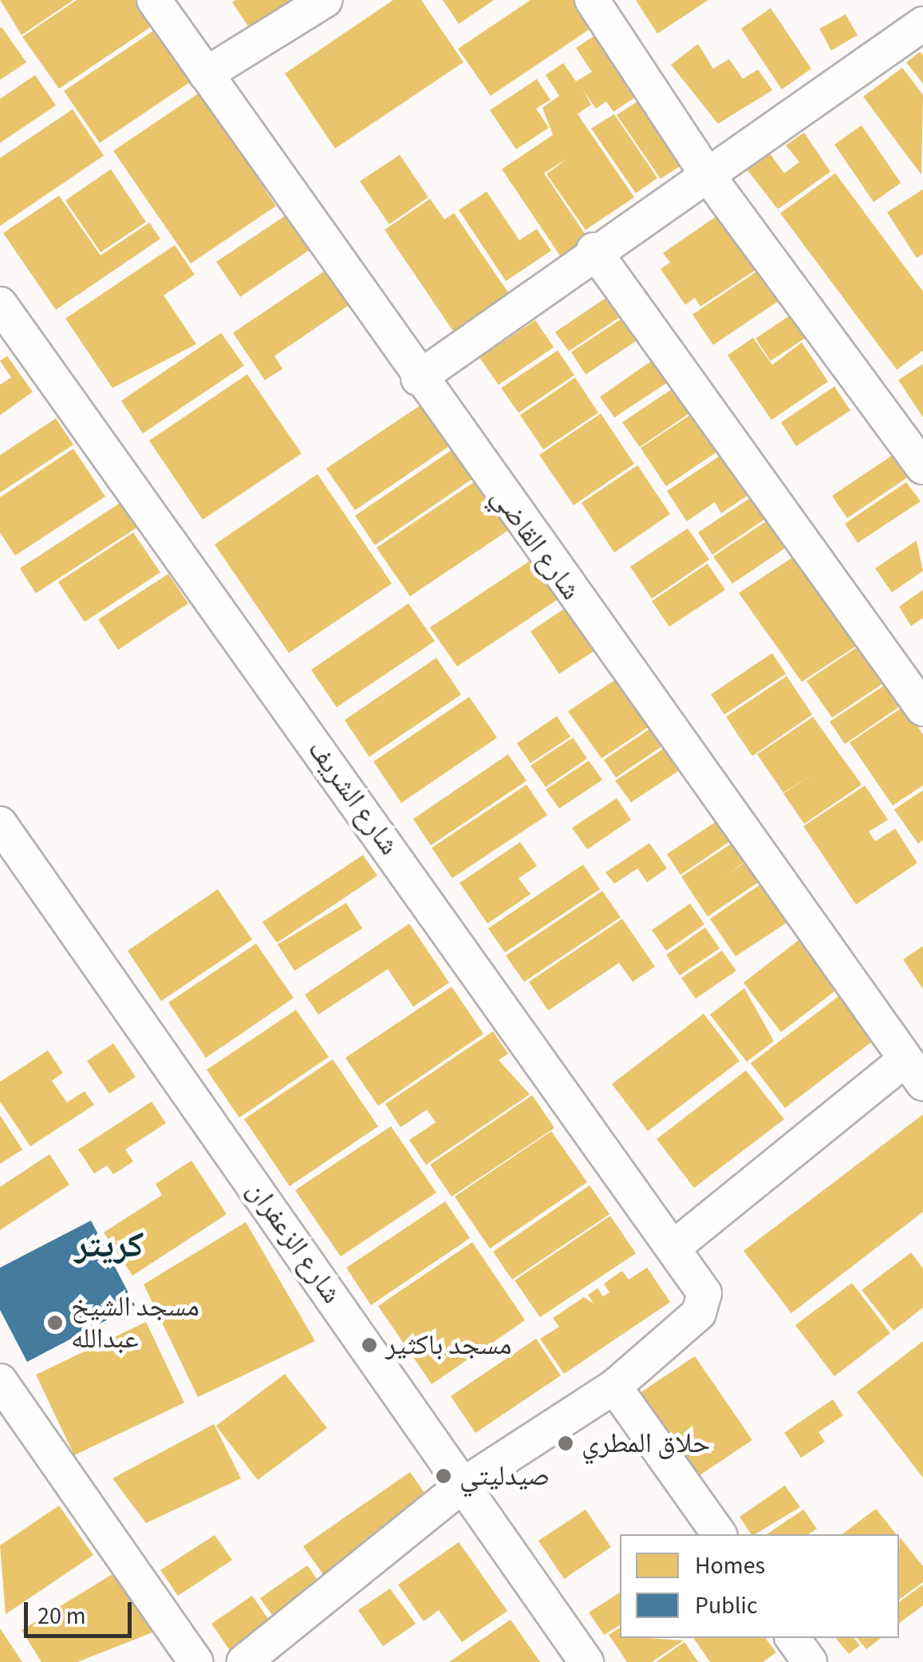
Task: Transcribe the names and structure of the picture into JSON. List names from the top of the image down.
{
  "streets": {
    "street": ["شارع القاضي", "شارع الشريف", "شارع الزعفران"]
  },
  "districts": ["كريتر"],
  "places": [
    "مسجد الشيخ عبدالله",
    "مسجد باكثير",
    "حلاق المطري",
    "صيدليتي"
  ],
  "legend": ["Homes", "Public"],
  "scale_bar": "20 m"
}
